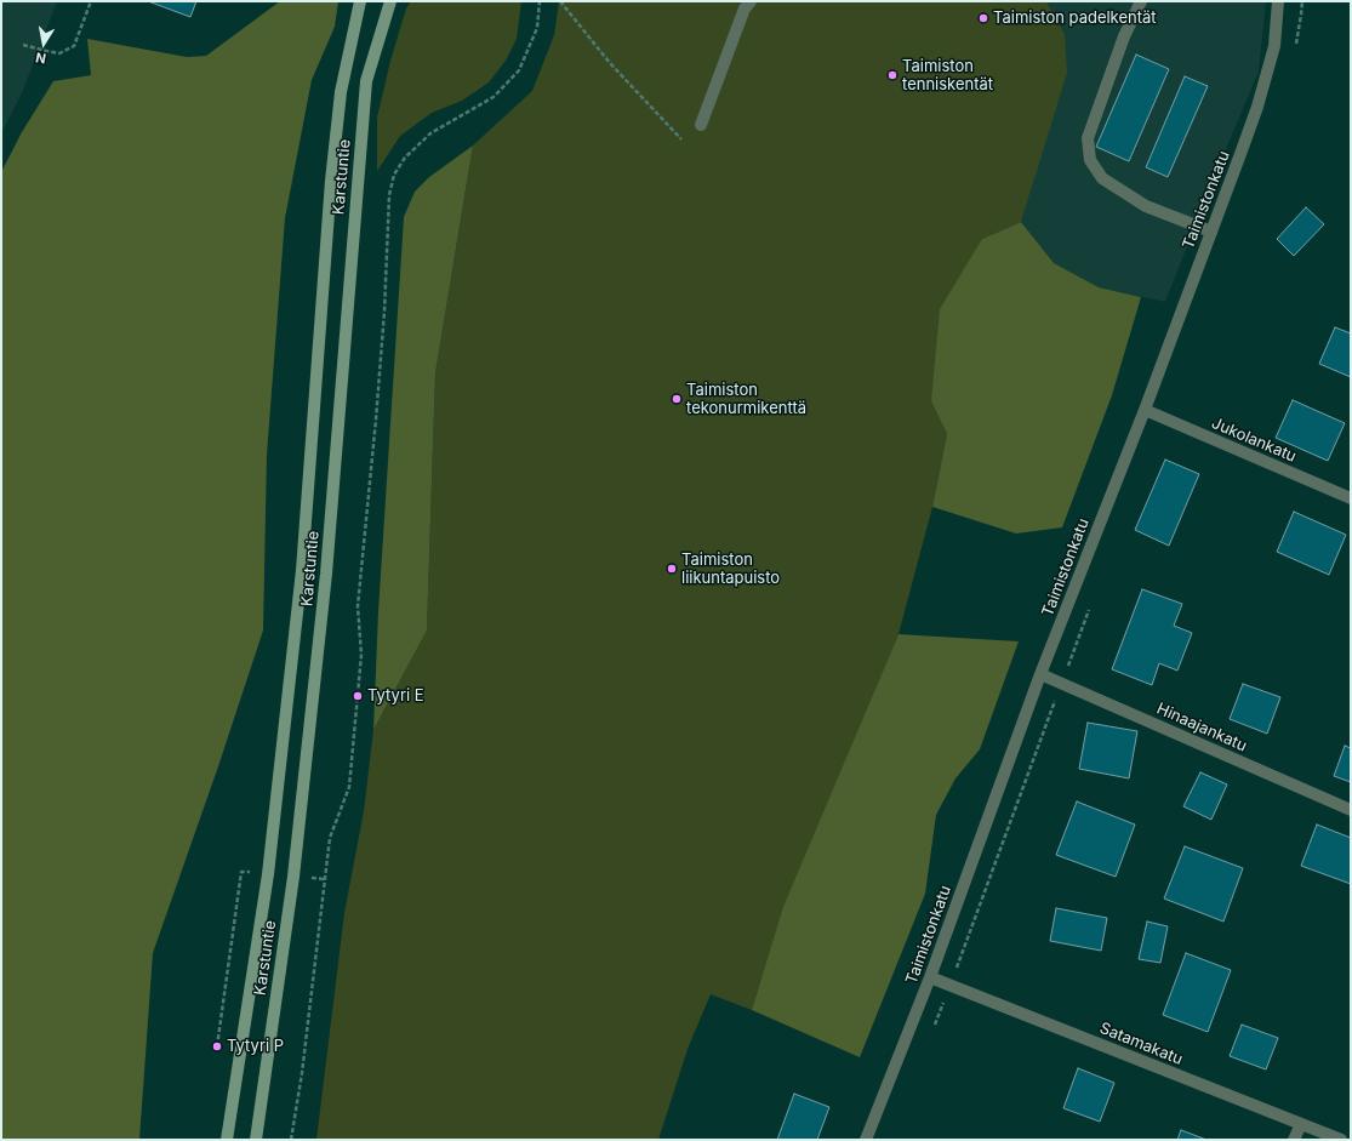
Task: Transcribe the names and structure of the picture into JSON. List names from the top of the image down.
{
  "streets": {
    "main road": ["Karstuntie"],
    "street": [
      "Taimistonkatu",
      "Jukolankatu",
      "Hinaajankatu",
      "Satamakatu"
    ]
  },
  "crossings": [
    ["Taimistonkatu", "Jukolankatu"],
    ["Taimistonkatu", "Hinaajankatu"],
    ["Taimistonkatu", "Satamakatu"]
  ],
  "places": [
    "Taimiston padelkentät",
    "Taimiston tenniskentät",
    "Taimiston tekonurmikenttä",
    "Taimiston liikuntapuisto",
    "Tytyri E",
    "Tytyri P"
  ],
  "north": "bottom"
}
